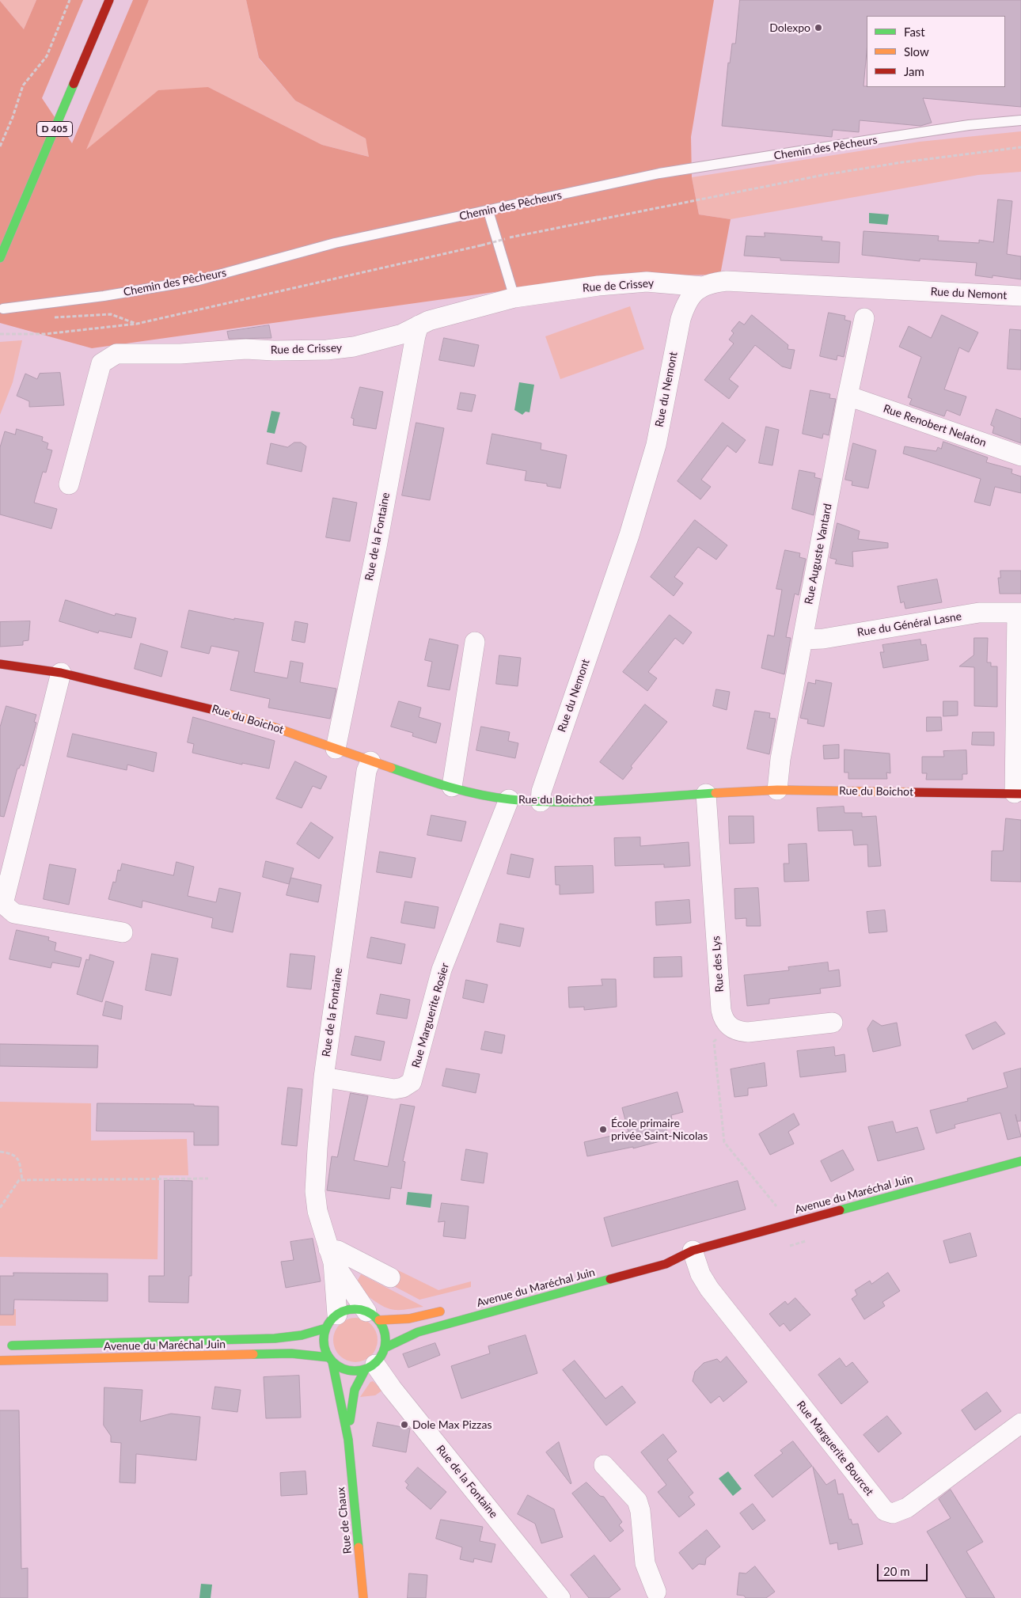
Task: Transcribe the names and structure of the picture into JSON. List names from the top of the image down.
{
  "streets": {
    "main road": [
      "D 405",
      "Rue du Boichot",
      "Avenue du Maréchal Juin",
      "Rue de Chaux"
    ],
    "street": [
      "Rue de Crissey",
      "Rue du Nemont",
      "Rue Renobert Nelaton",
      "Rue de la Fontaine",
      "Rue Auguste Vantard",
      "Rue du Général Lasne",
      "Rue des Lys",
      "Rue Marguerite Rosier",
      "Rue Marguerite Bourcet"
    ],
    "lane": ["Chemin des Pêcheurs"]
  },
  "crossings": [
    ["Rue de Crissey", "Rue du Nemont"],
    ["Rue de Crissey", "Rue de la Fontaine"],
    ["Rue du Nemont", "Rue du Boichot"],
    ["Rue Renobert Nelaton", "Rue Auguste Vantard"],
    ["Rue de la Fontaine", "Rue du Boichot"],
    ["Rue de la Fontaine", "Rue Marguerite Rosier"],
    ["Rue de la Fontaine", "Avenue du Maréchal Juin"],
    ["Rue de la Fontaine", "Rue de Chaux"],
    ["Rue Auguste Vantard", "Rue du Général Lasne"],
    ["Rue Auguste Vantard", "Rue du Boichot"],
    ["Rue du Général Lasne", "Rue du Boichot"],
    ["Rue du Boichot", "Rue des Lys"],
    ["Rue du Boichot", "Rue Marguerite Rosier"],
    ["Avenue du Maréchal Juin", "Rue Marguerite Bourcet"],
    ["Avenue du Maréchal Juin", "Rue de Chaux"]
  ],
  "places": ["Dolexpo", "École primaire privée Saint-Nicolas", "Dole Max Pizzas"],
  "legend": ["Fast", "Slow", "Jam"],
  "scale_bar": "20 m"
}
